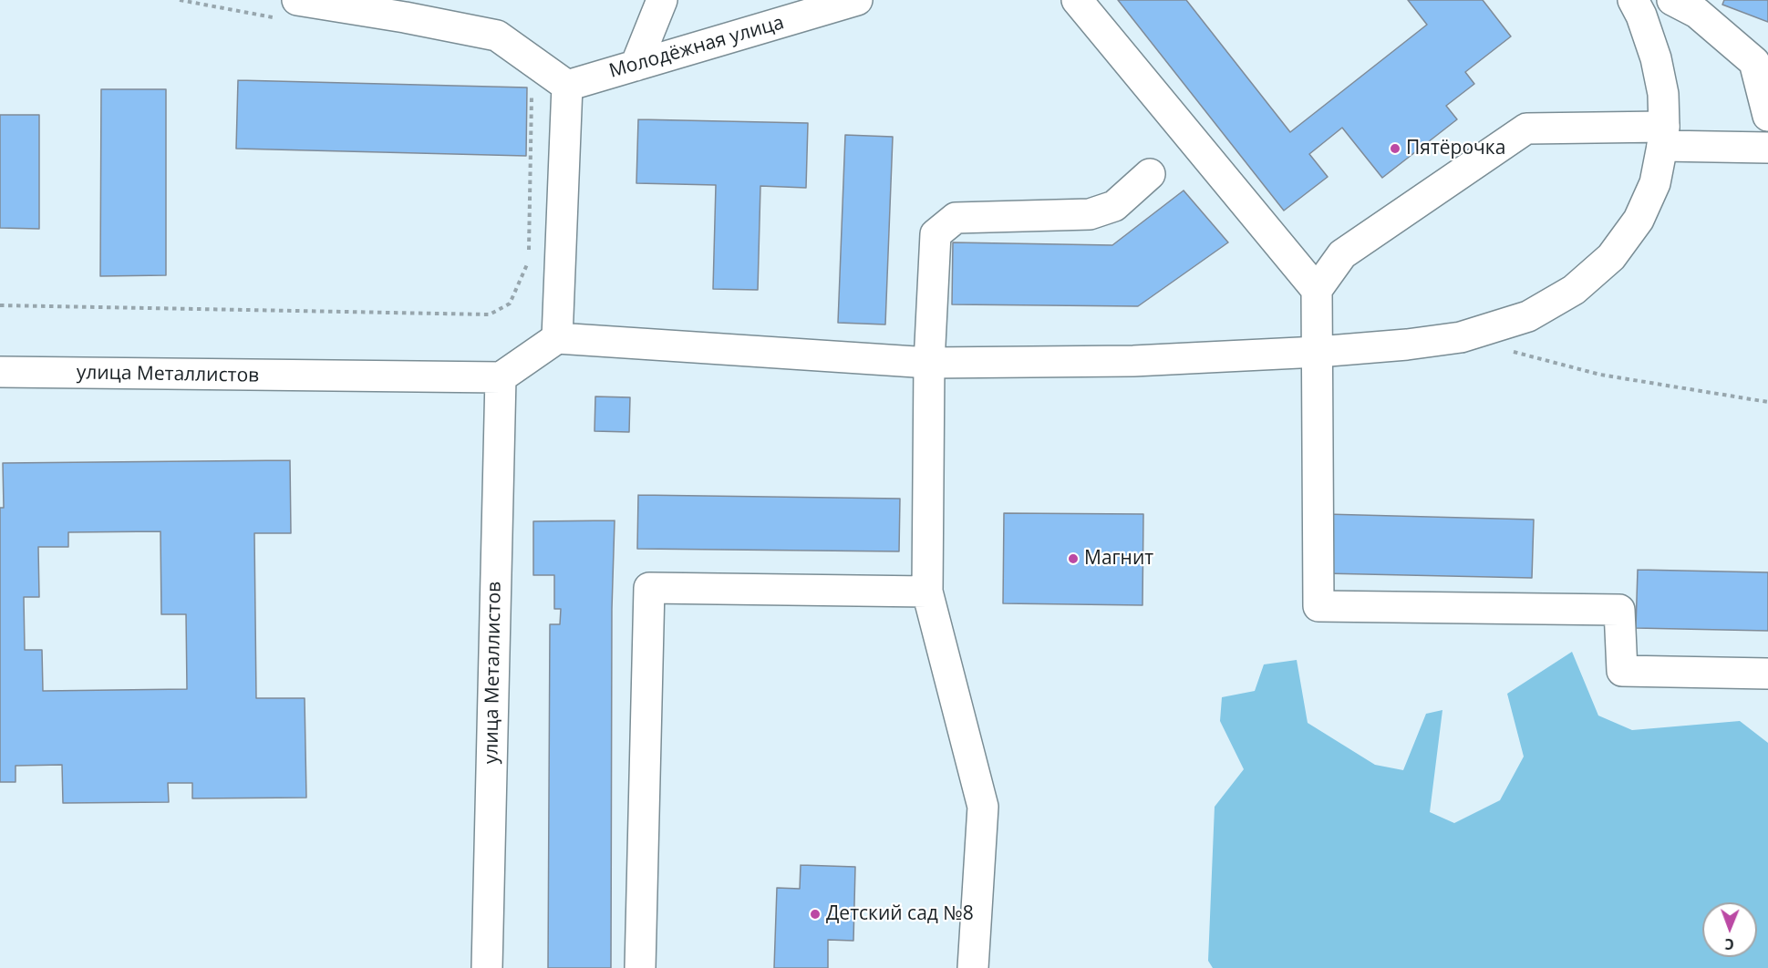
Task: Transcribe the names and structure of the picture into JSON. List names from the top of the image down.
{
  "streets": {
    "street": ["Молодёжная улица", "улица Металлистов"]
  },
  "places": ["Пятёрочка", "Магнит", "Детский сад №8"],
  "north": "bottom"
}
